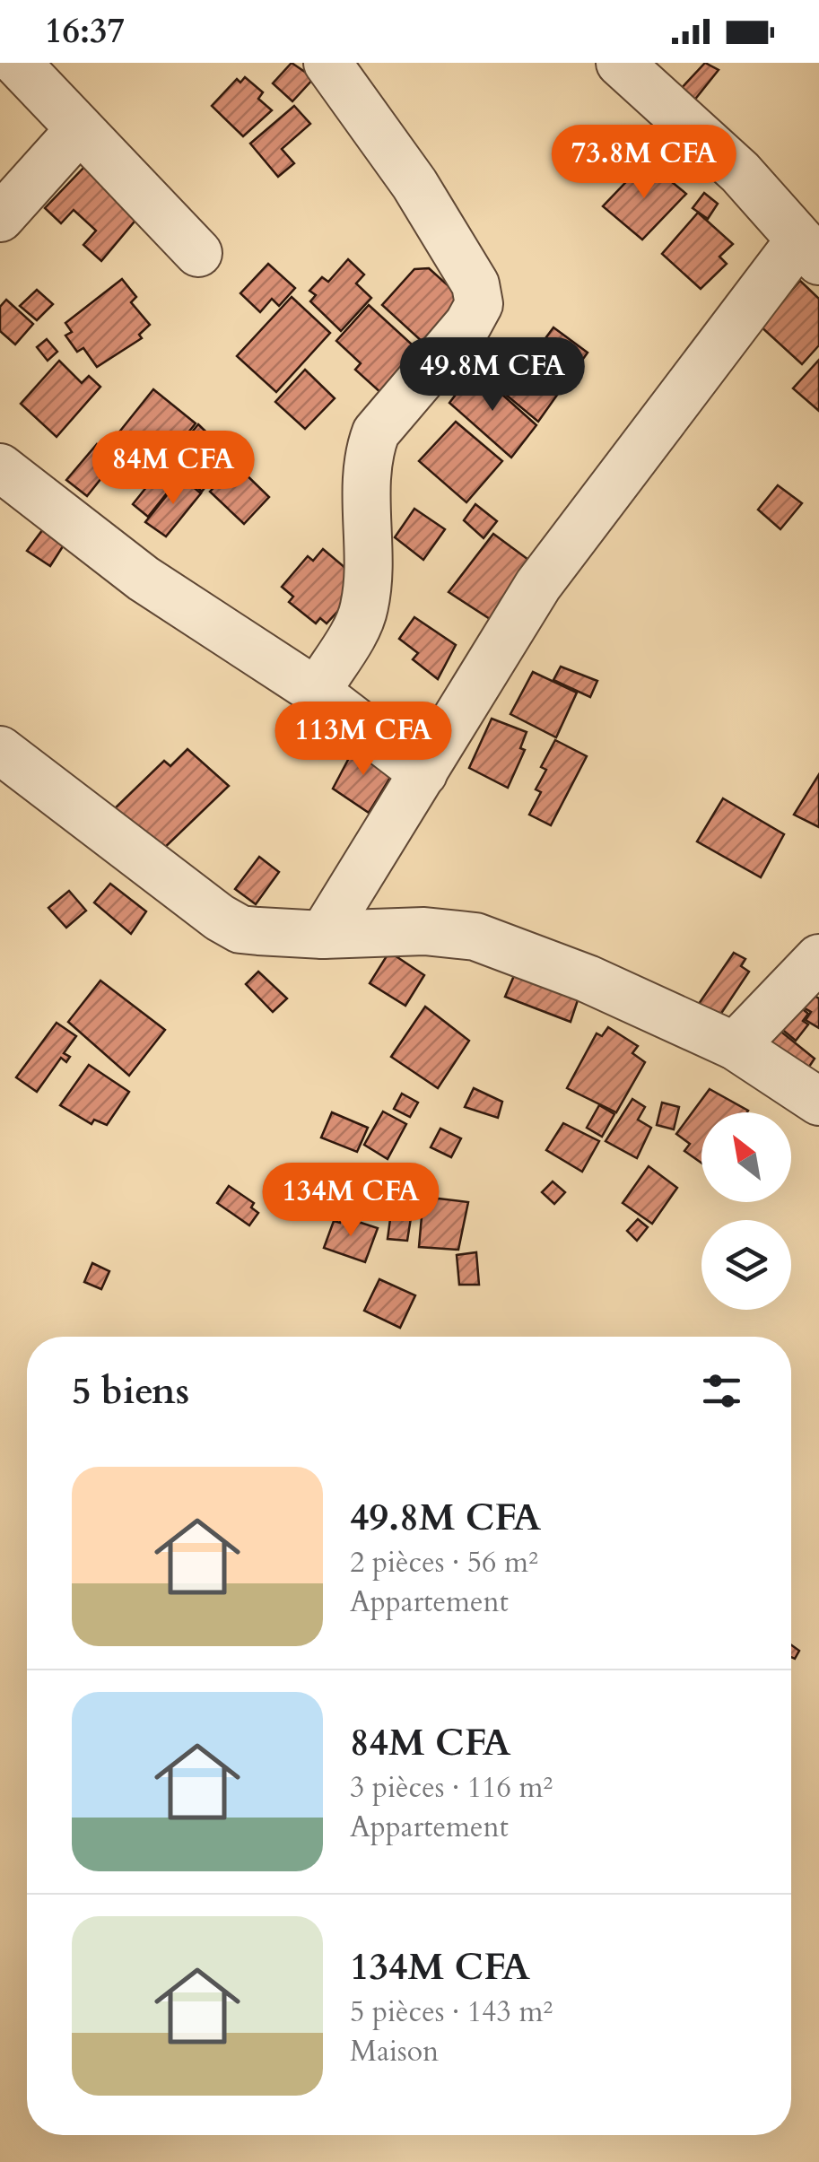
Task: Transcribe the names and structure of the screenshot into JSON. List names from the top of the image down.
{
  "north": "top left",
  "page": {
    "status": "16:37",
    "price": [
      "73.8M CFA",
      "49.8M CFA",
      "84M CFA",
      "113M CFA",
      "134M CFA"
    ],
    "heading": "5 biens",
    "list": [
      {
        "name": "49.8M CFA",
        "note": "2 pièces · 56 m² · Appartement"
      },
      {
        "name": "84M CFA",
        "note": "3 pièces · 116 m² · Appartement"
      },
      {
        "name": "134M CFA",
        "note": "5 pièces · 143 m² · Maison"
      }
    ]
  }
}
